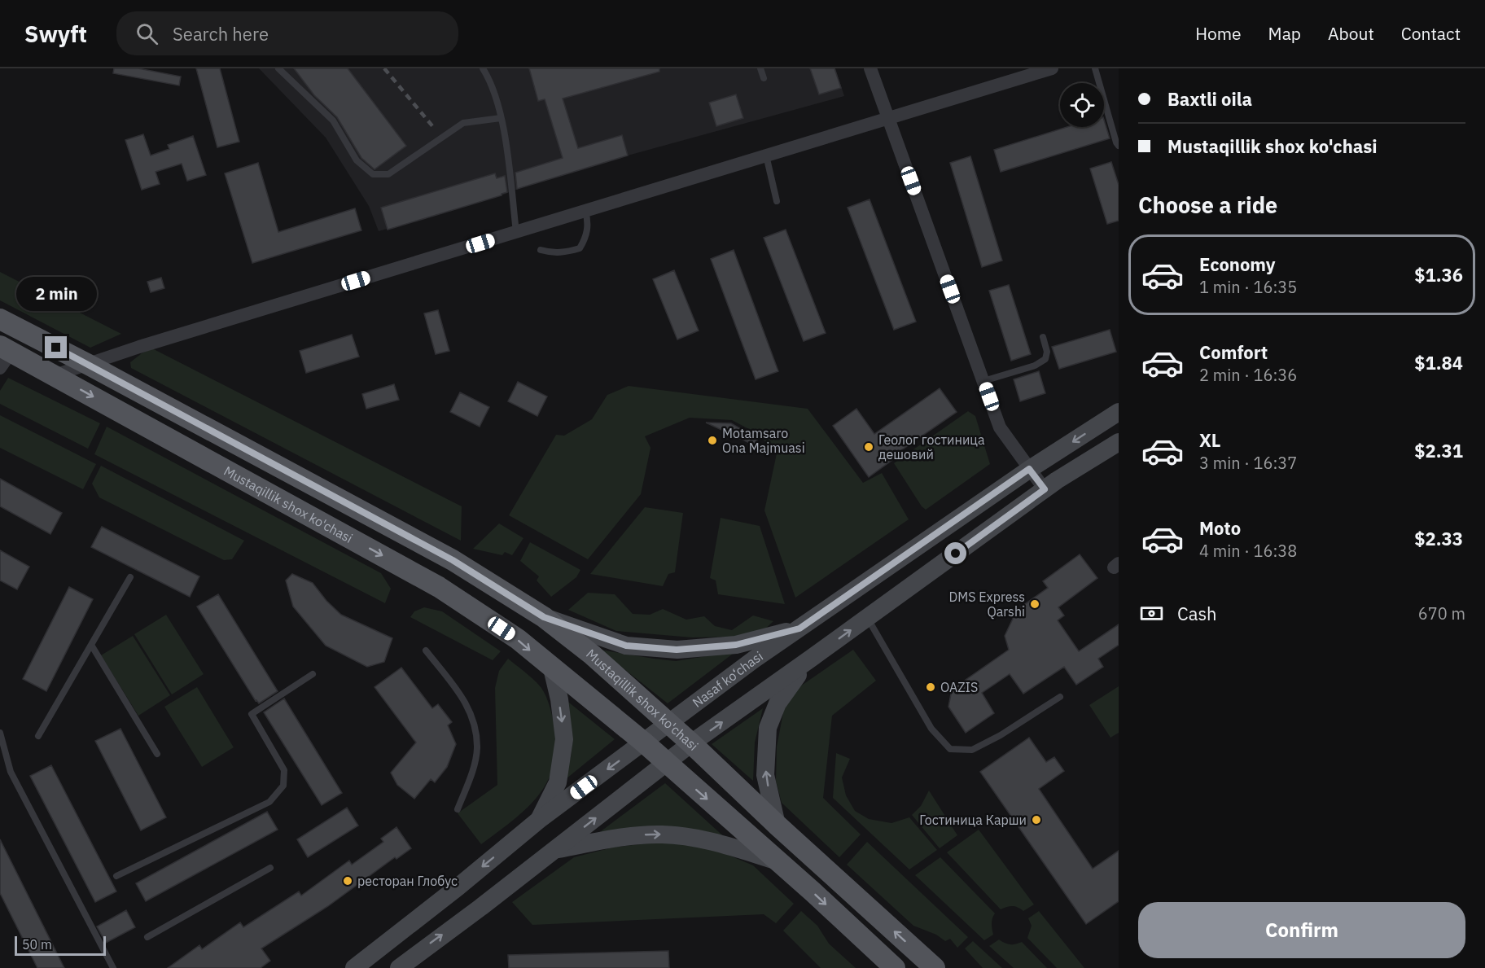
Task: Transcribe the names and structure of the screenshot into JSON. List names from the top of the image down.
{
  "streets": {
    "main road": ["Mustaqillik shox ko'chasi", "Nasaf ko‘chasi"]
  },
  "crossings": [
    ["Mustaqillik shox ko'chasi", "Nasaf ko‘chasi"]
  ],
  "places": [
    "Motamsaro Ona Majmuasi",
    "Геолог гостиница дешовий",
    "DMS Express Qarshi",
    "OAZIS",
    "Гостиница Карши",
    "ресторан Глобус"
  ],
  "scale_bar": "50 m",
  "page": {
    "header": "Swyft",
    "search": "Search here",
    "nav": [
      "Home",
      "Map",
      "About",
      "Contact"
    ],
    "banner": ["Baxtli oila", "Mustaqillik shox ko'chasi"],
    "heading": "Choose a ride",
    "list": [
      {
        "name": "Economy",
        "note": "1 min · 16:35",
        "value": "$1.36"
      },
      {
        "name": "Comfort",
        "note": "2 min · 16:36",
        "value": "$1.84"
      },
      {
        "name": "XL",
        "note": "3 min · 16:37",
        "value": "$2.31"
      },
      {
        "name": "Moto",
        "note": "4 min · 16:38",
        "value": "$2.33"
      }
    ],
    "bubble": "2 min",
    "pay": ["Cash", "670 m"],
    "buttons": "Confirm",
    "scale": "50 m"
  }
}
